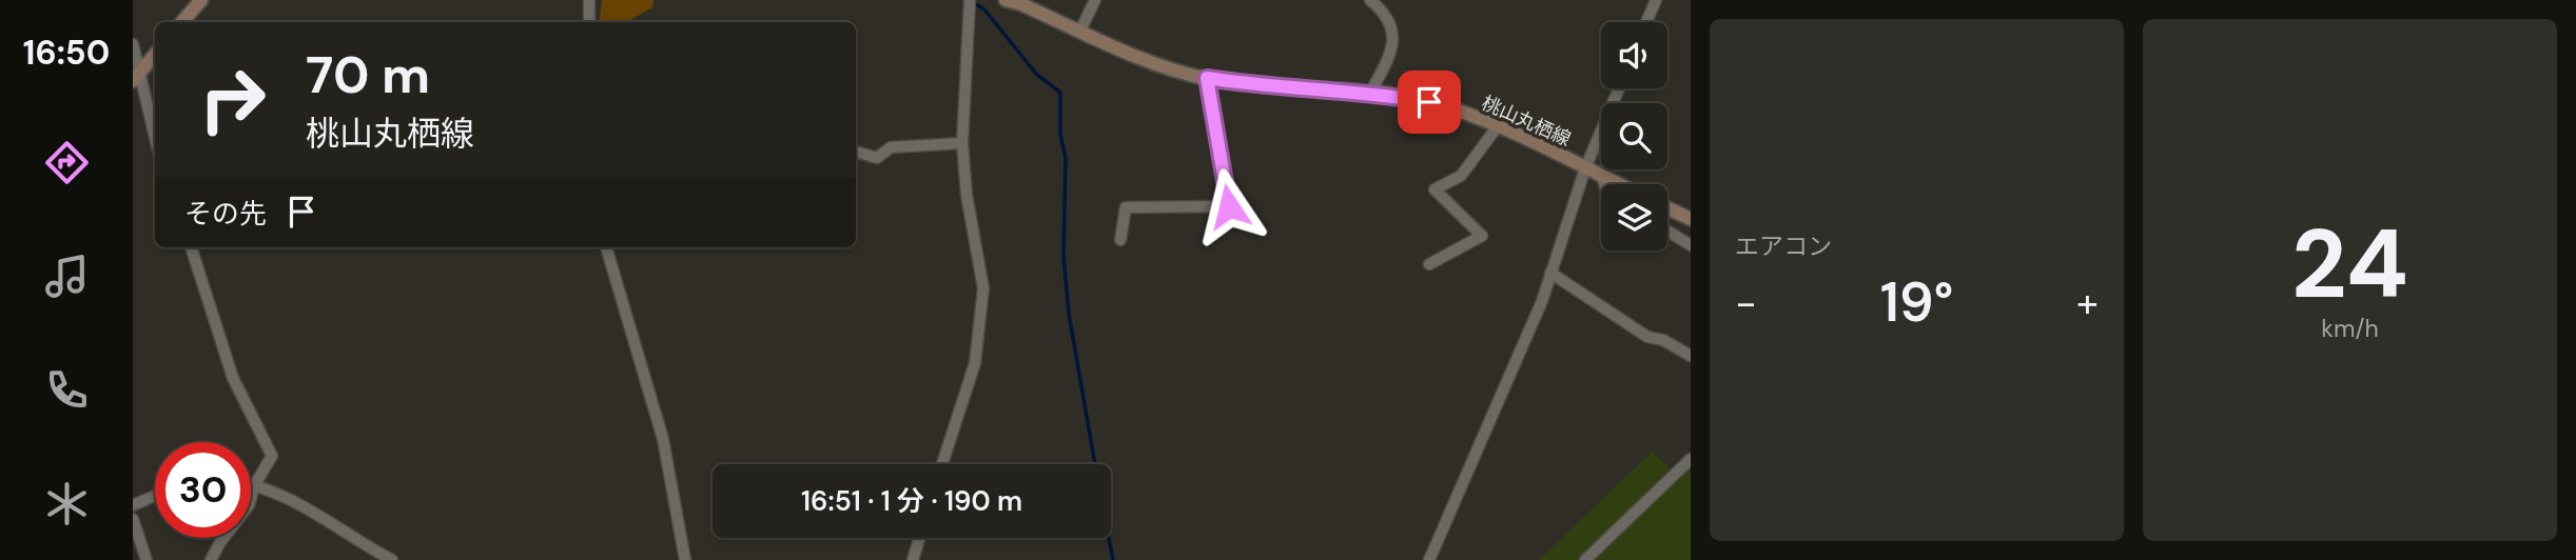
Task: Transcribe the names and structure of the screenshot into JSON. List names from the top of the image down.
{
  "streets": {
    "main road": ["桃山丸栖線"]
  },
  "page": {
    "tabs": "16:50",
    "tile": [
      "エアコン",
      ["24", "km/h"]
    ],
    "turn": ["70 m", "桃山丸栖線"],
    "then": "その先",
    "heat": ["−", "19°", "+"],
    "limit": "30",
    "trip": "16:51 · 1 分 · 190 m"
  }
}
